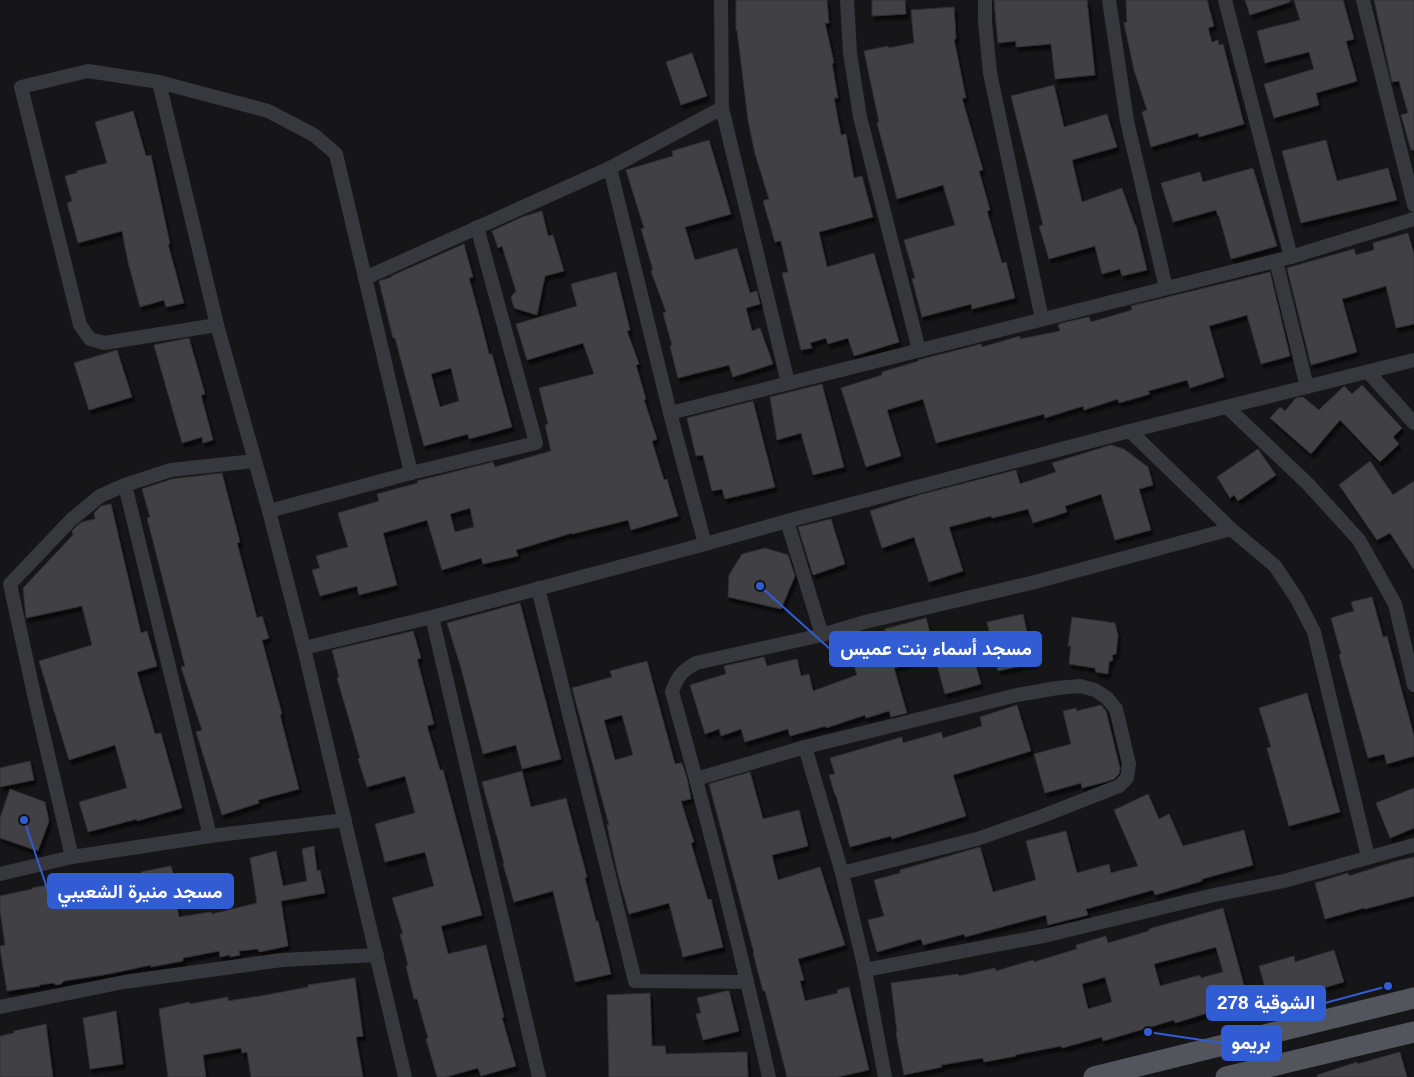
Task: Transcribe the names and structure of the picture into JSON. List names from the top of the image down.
{
  "places": [
    "مسجد أسماء بنت عميس",
    "مسجد منيرة الشعيبي",
    "الشوقية 278",
    "بريمو"
  ]
}
